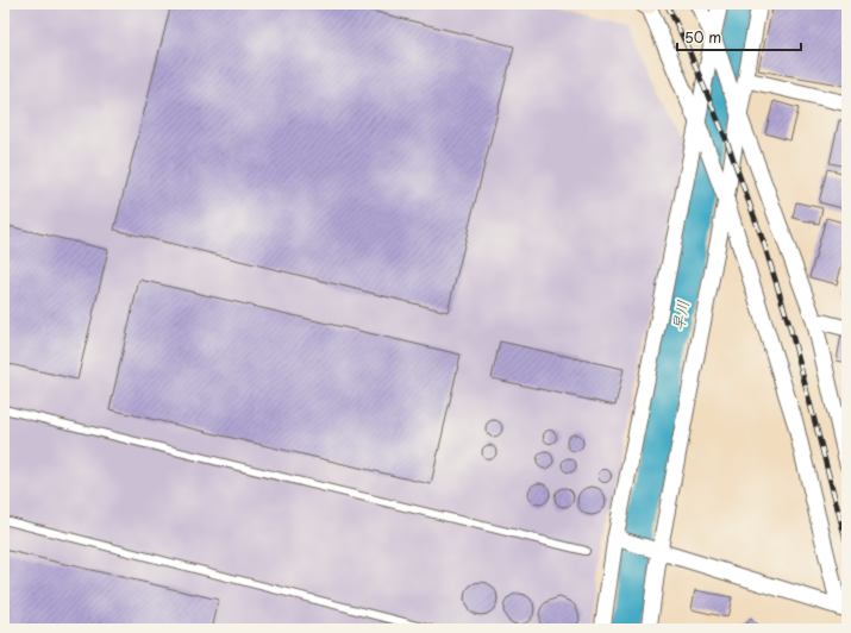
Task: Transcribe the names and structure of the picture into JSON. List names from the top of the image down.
{
  "water": ["早川"],
  "scale_bar": "50 m"
}
